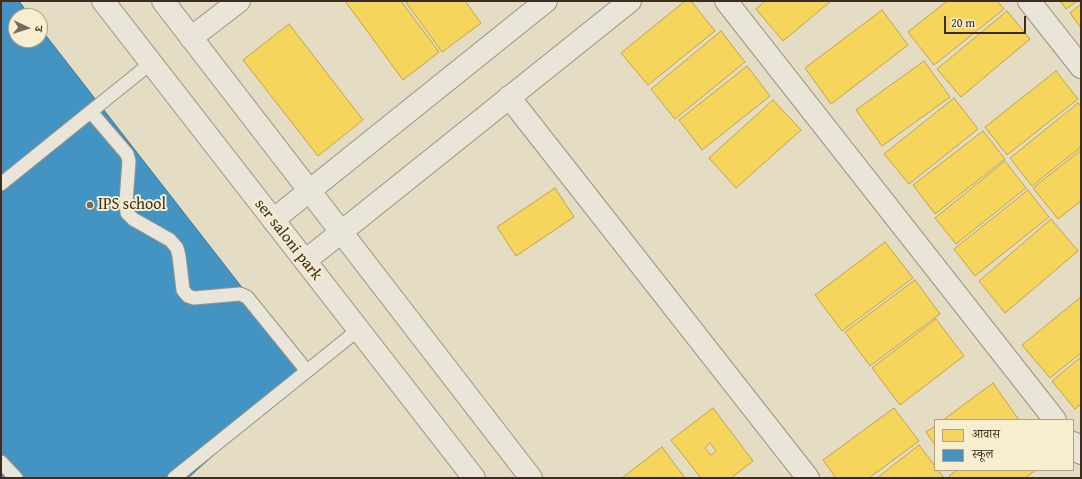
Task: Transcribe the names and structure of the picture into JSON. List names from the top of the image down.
{
  "streets": {
    "street": ["ser saloni park"]
  },
  "places": ["IPS school"],
  "legend": ["आवास", "स्कूल"],
  "scale_bar": "20 m",
  "north": "right"
}
